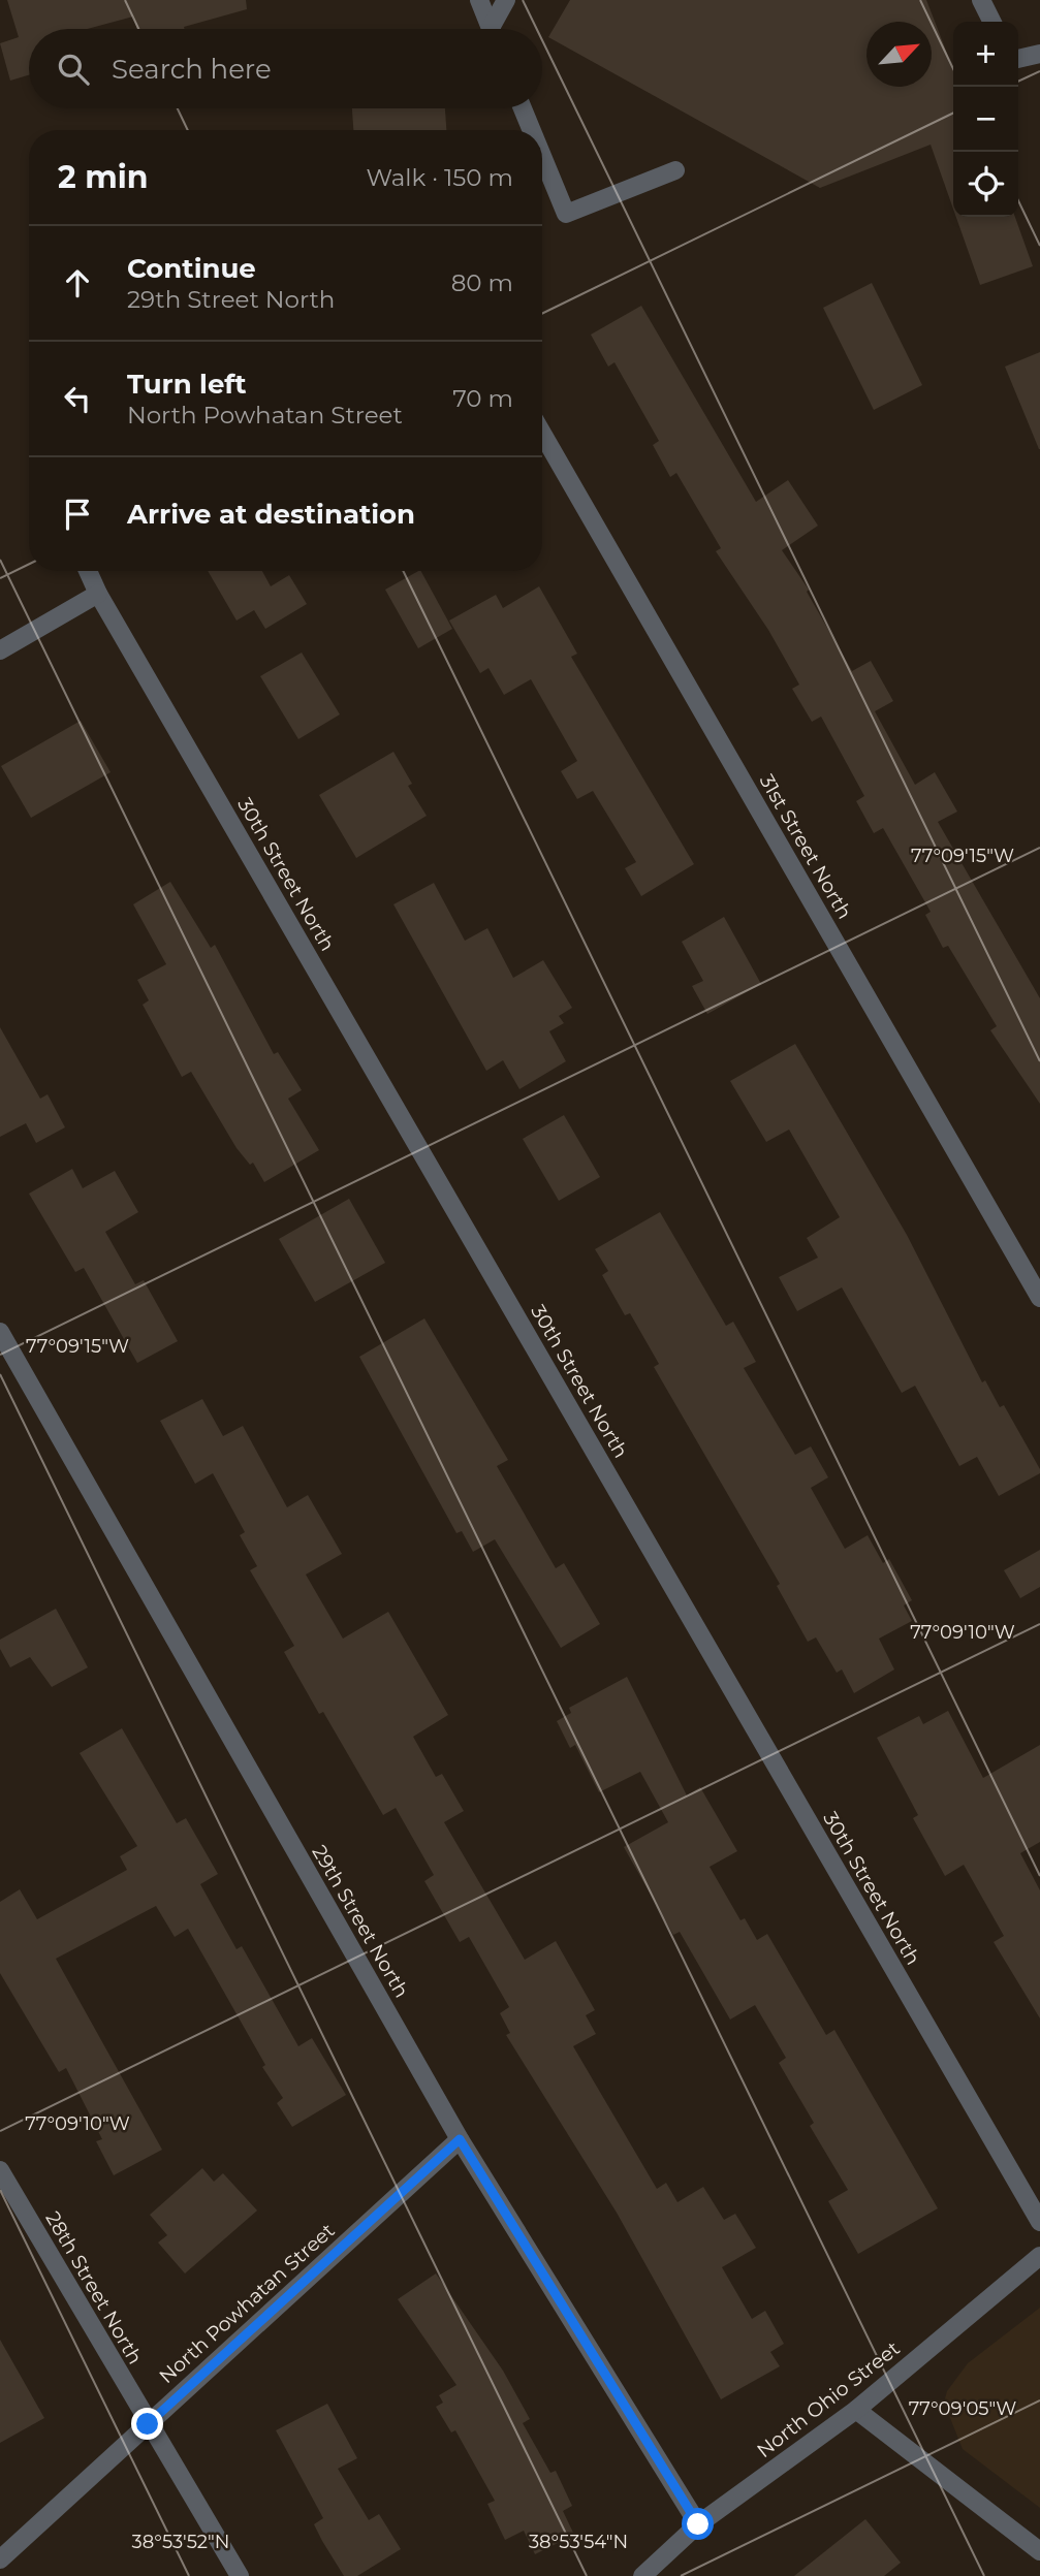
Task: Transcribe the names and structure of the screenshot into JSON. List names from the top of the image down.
{
  "streets": {
    "street": [
      "31st Street North",
      "30th Street North",
      "29th Street North",
      "28th Street North",
      "North Powhatan Street",
      "North Ohio Street"
    ]
  },
  "crossings": [
    ["29th Street North", "North Powhatan Street"],
    ["29th Street North", "North Ohio Street"],
    ["28th Street North", "North Powhatan Street"]
  ],
  "north": "top right",
  "page": {
    "map_buttons": ["+", "−"],
    "search": "Search here",
    "heading": ["2 min", "Walk · 150 m"],
    "list": [
      ["Continue", "29th Street North", "80 m"],
      ["Turn left", "North Powhatan Street", "70 m"],
      "Arrive at destination"
    ]
  },
  "coordinates": [
    "77°09'15\"W",
    "77°09'10\"W",
    "77°09'05\"W",
    "38°53'52\"N",
    "38°53'54\"N"
  ]
}
